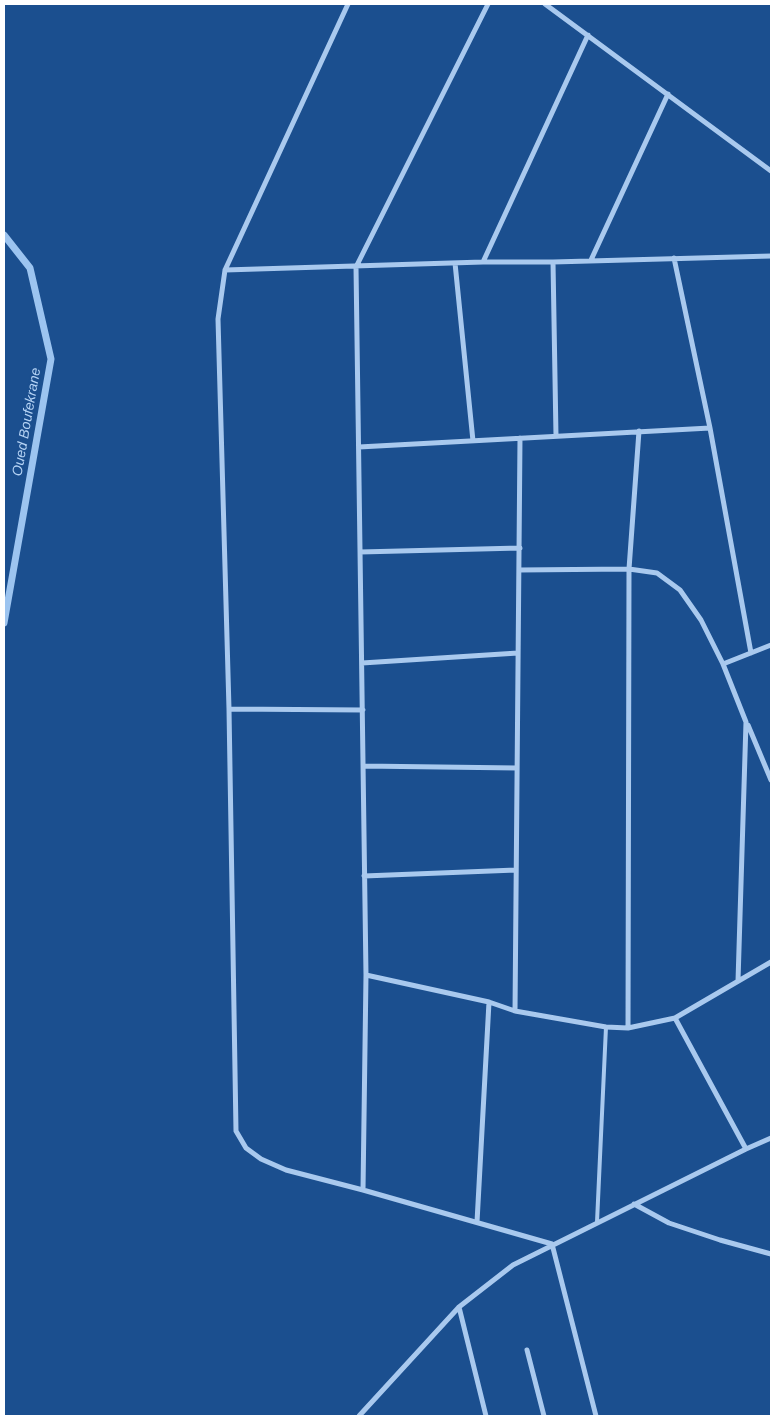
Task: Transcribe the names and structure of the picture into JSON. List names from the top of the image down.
{
  "water": ["Oued Boufekrane"]
}
